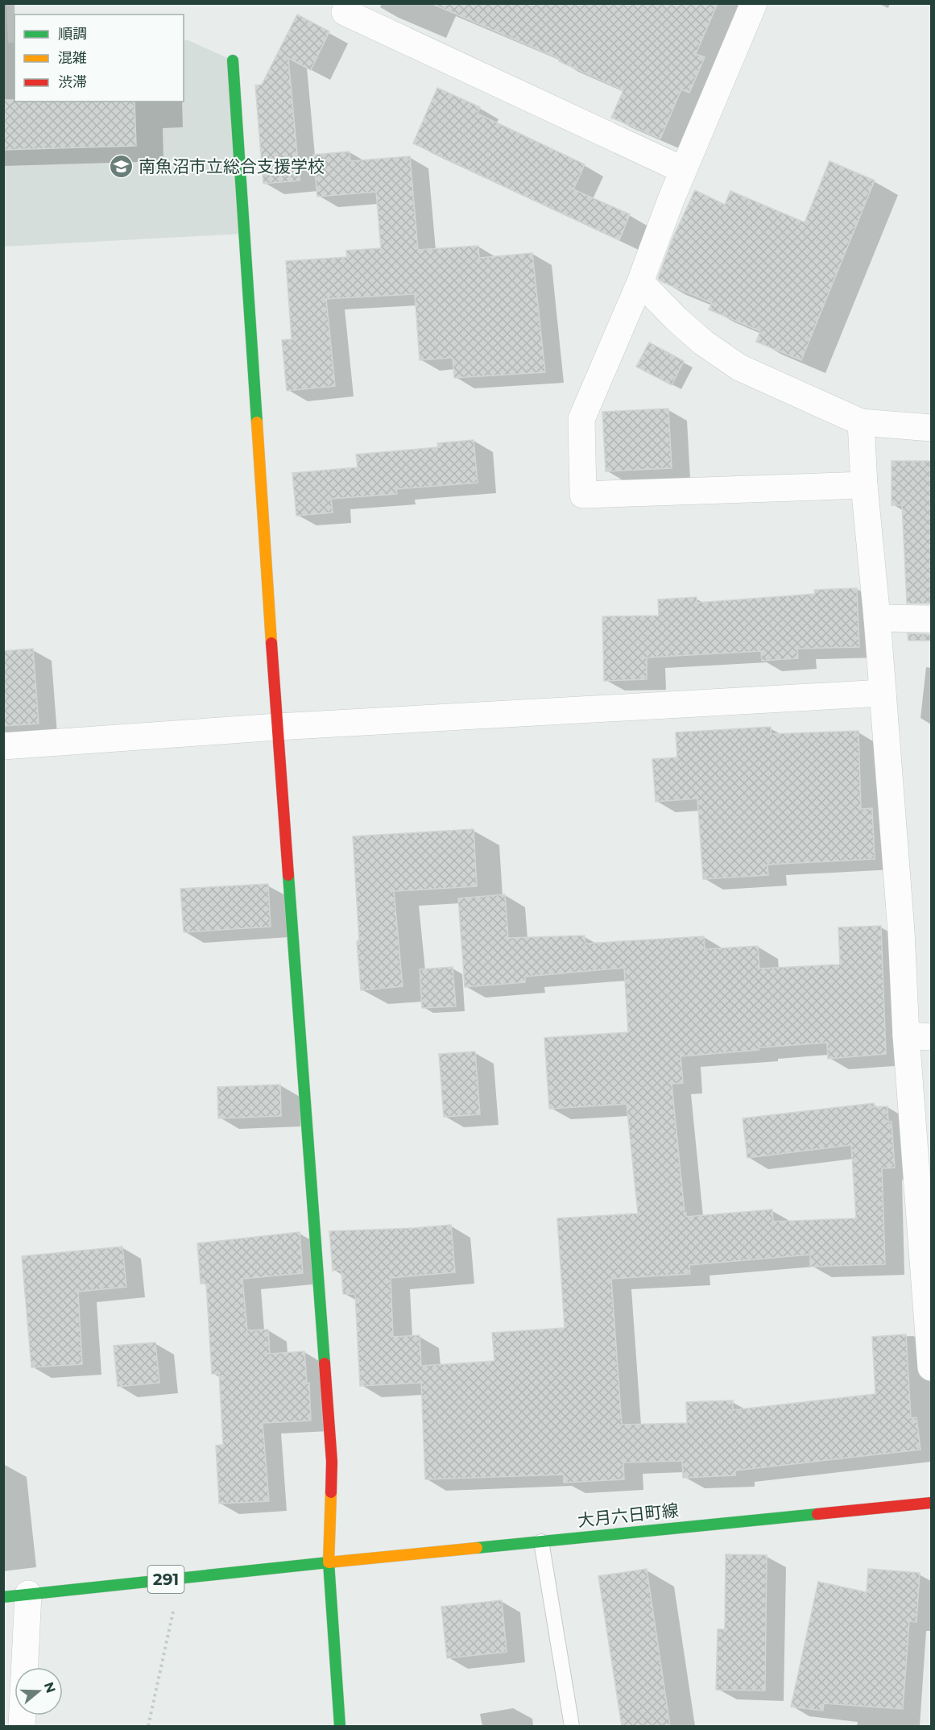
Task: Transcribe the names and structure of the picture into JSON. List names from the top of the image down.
{
  "streets": {
    "main road": ["大月六日町線", "291"]
  },
  "crossings": [
    ["大月六日町線", "291"]
  ],
  "places": {
    "school or university": ["南魚沼市立総合支援学校"]
  },
  "legend": ["順調", "混雑", "渋滞"],
  "north": "right"
}
